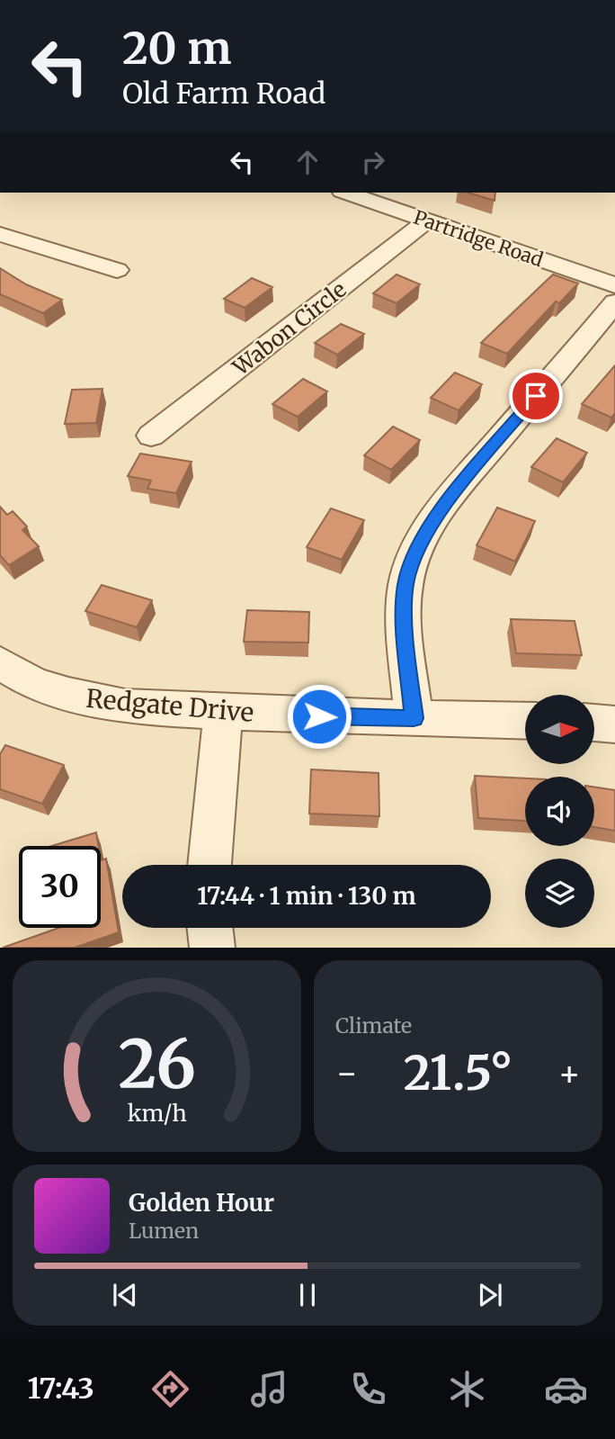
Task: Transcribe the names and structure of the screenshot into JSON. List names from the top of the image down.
{
  "streets": {
    "street": ["Partridge Road", "Wabon Circle", "Redgate Drive"]
  },
  "crossings": [
    ["Partridge Road", "Wabon Circle"]
  ],
  "north": "right",
  "page": {
    "turn": ["20 m", "Old Farm Road"],
    "limit": "30",
    "trip": "17:44 · 1 min · 130 m",
    "tile": "Climate",
    "heat": ["−", "21.5°", "+"],
    "song": ["Golden Hour", "Lumen"],
    "tabs": "17:43",
    "gauge": ["26", "km/h"]
  }
}
